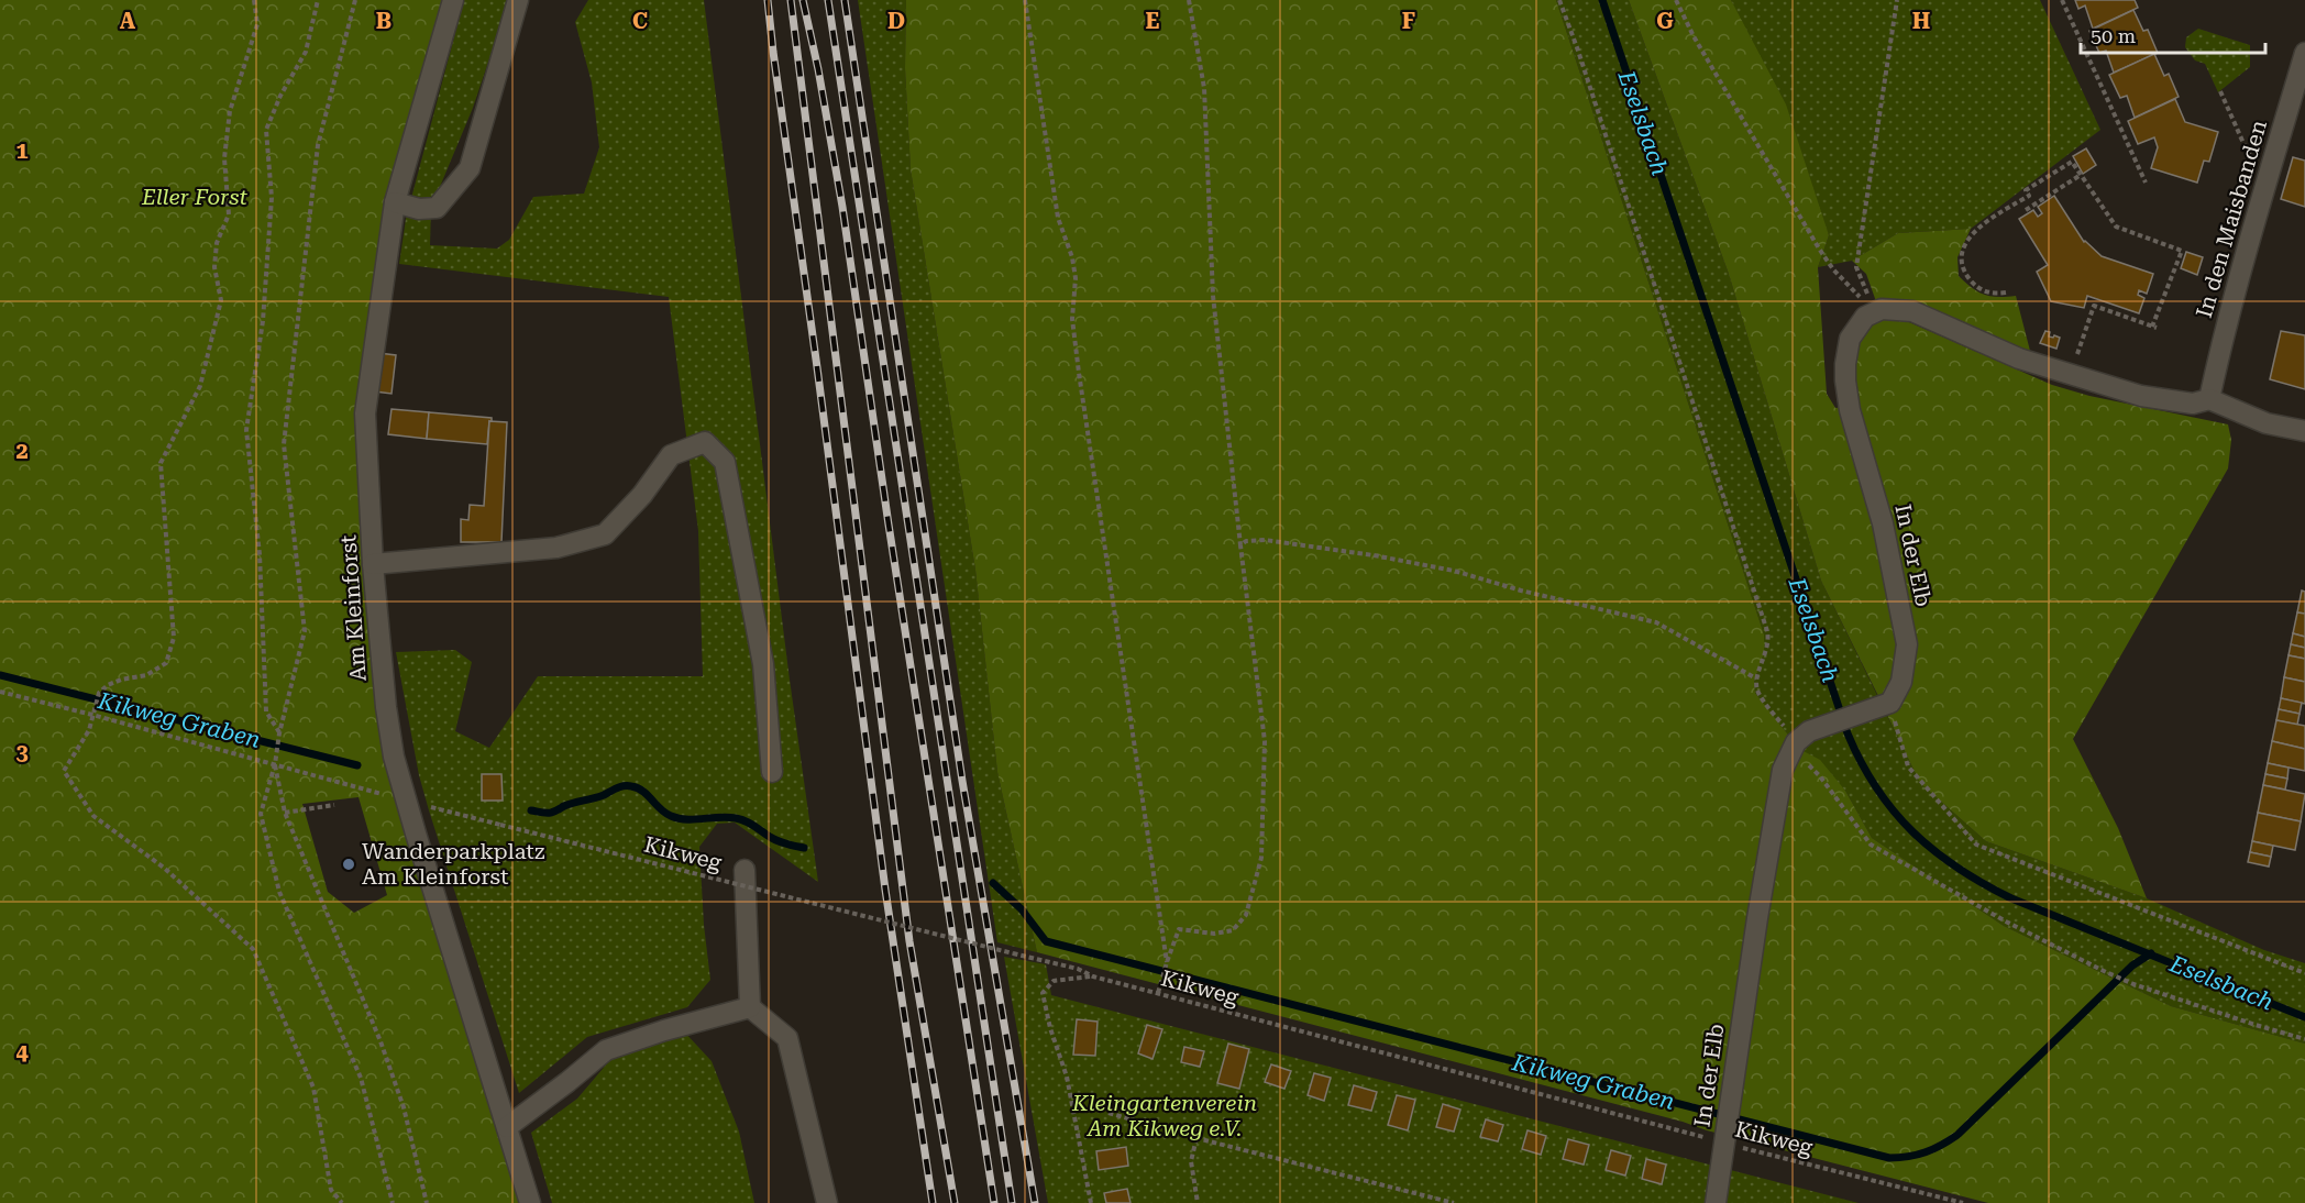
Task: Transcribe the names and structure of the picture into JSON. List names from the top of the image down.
{
  "streets": {
    "street": ["In den Maisbanden", "In der Elb", "Am Kleinforst"],
    "path": ["Kikweg"]
  },
  "crossings": [
    ["In der Elb", "Kikweg"]
  ],
  "water": ["Eselsbach", "Kikweg Graben"],
  "parks": ["Eller Forst", "Kleingartenverein Am Kikweg e.V."],
  "places": ["Wanderparkplatz Am Kleinforst"],
  "scale_bar": "50 m",
  "grid": {
    "columns": [
      "A",
      "B",
      "C",
      "D",
      "E",
      "F",
      "G",
      "H"
    ],
    "rows": [
      "1",
      "2",
      "3",
      "4"
    ]
  }
}
